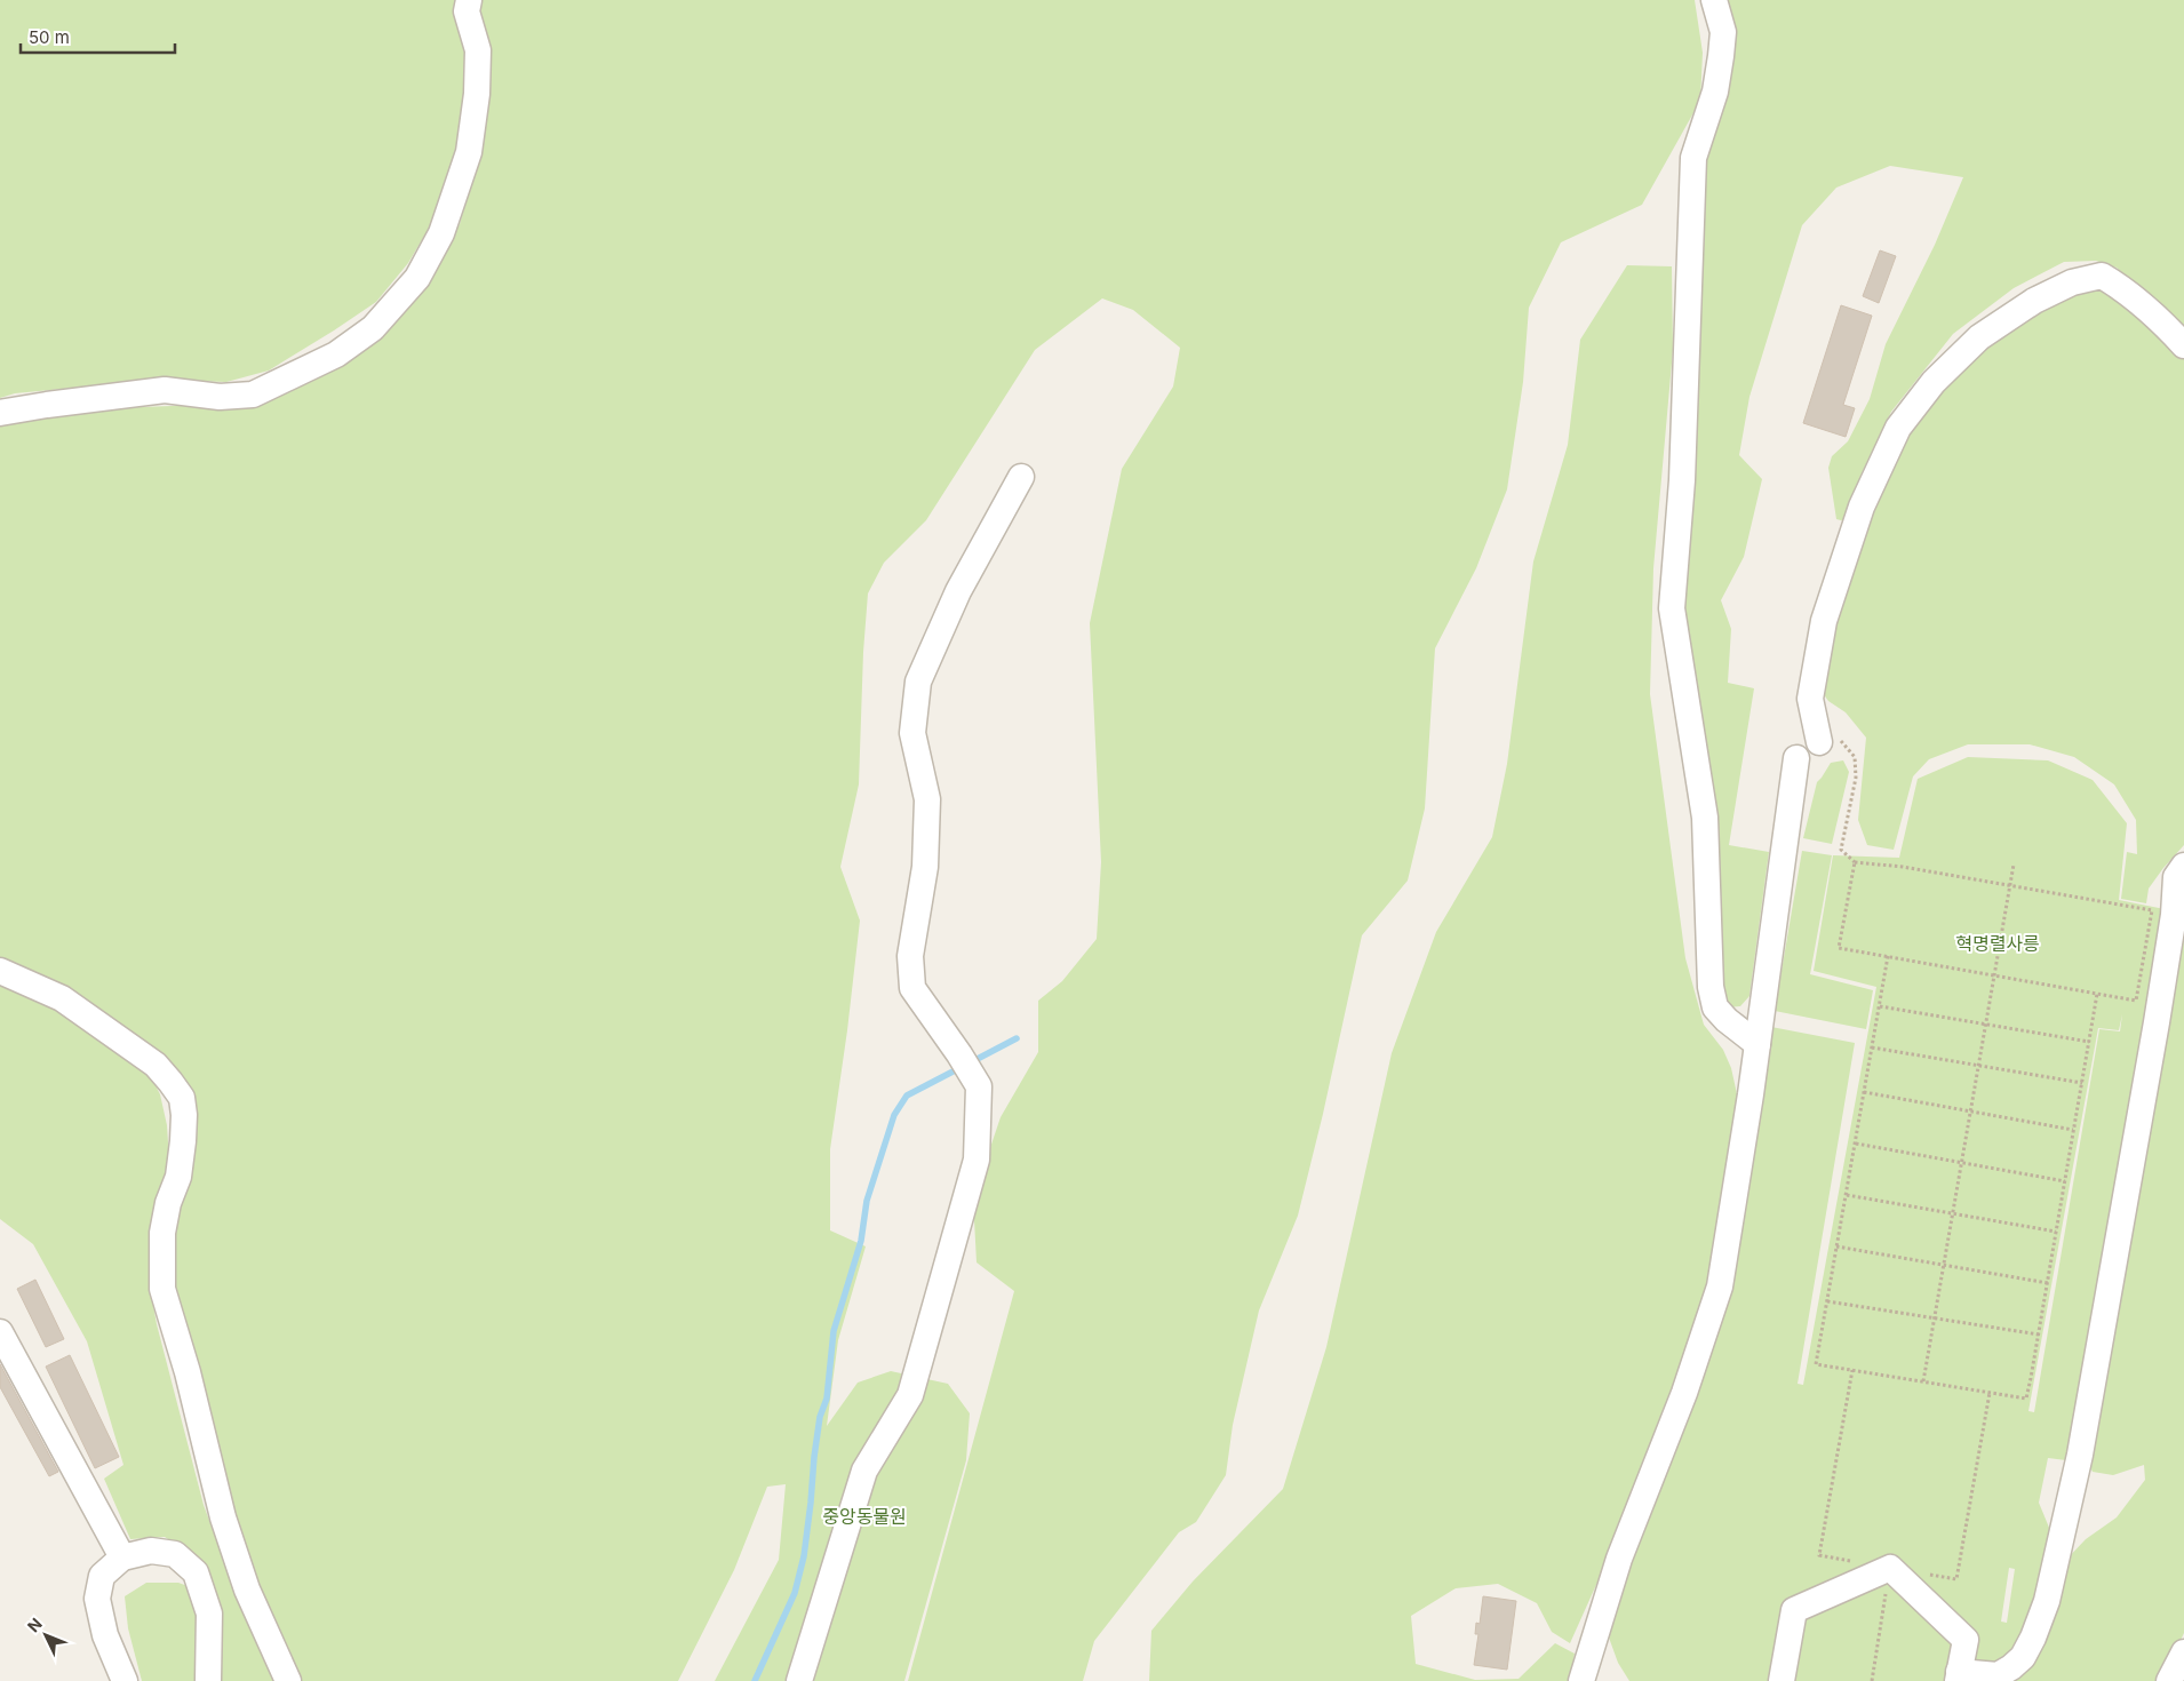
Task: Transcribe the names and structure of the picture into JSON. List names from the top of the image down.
{
  "parks": ["혁명렬사릉", "중앙동물원"],
  "scale_bar": "50 m",
  "north": "top left"
}
